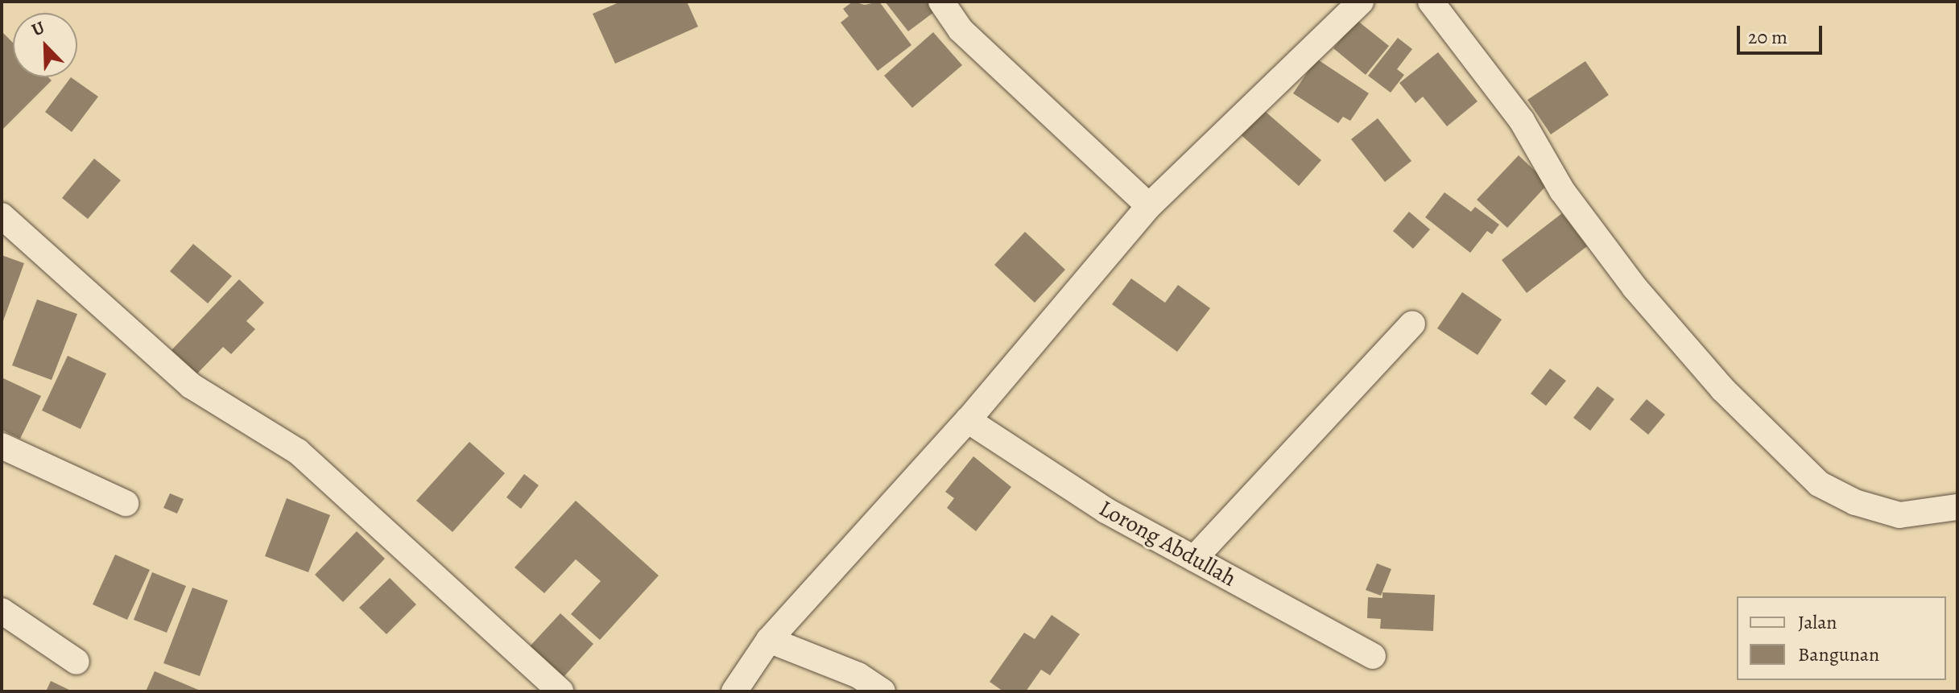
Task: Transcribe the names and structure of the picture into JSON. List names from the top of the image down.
{
  "streets": {
    "street": ["Lorong Abdullah"]
  },
  "legend": ["Jalan", "Bangunan"],
  "scale_bar": "20 m",
  "north": "top left"
}
